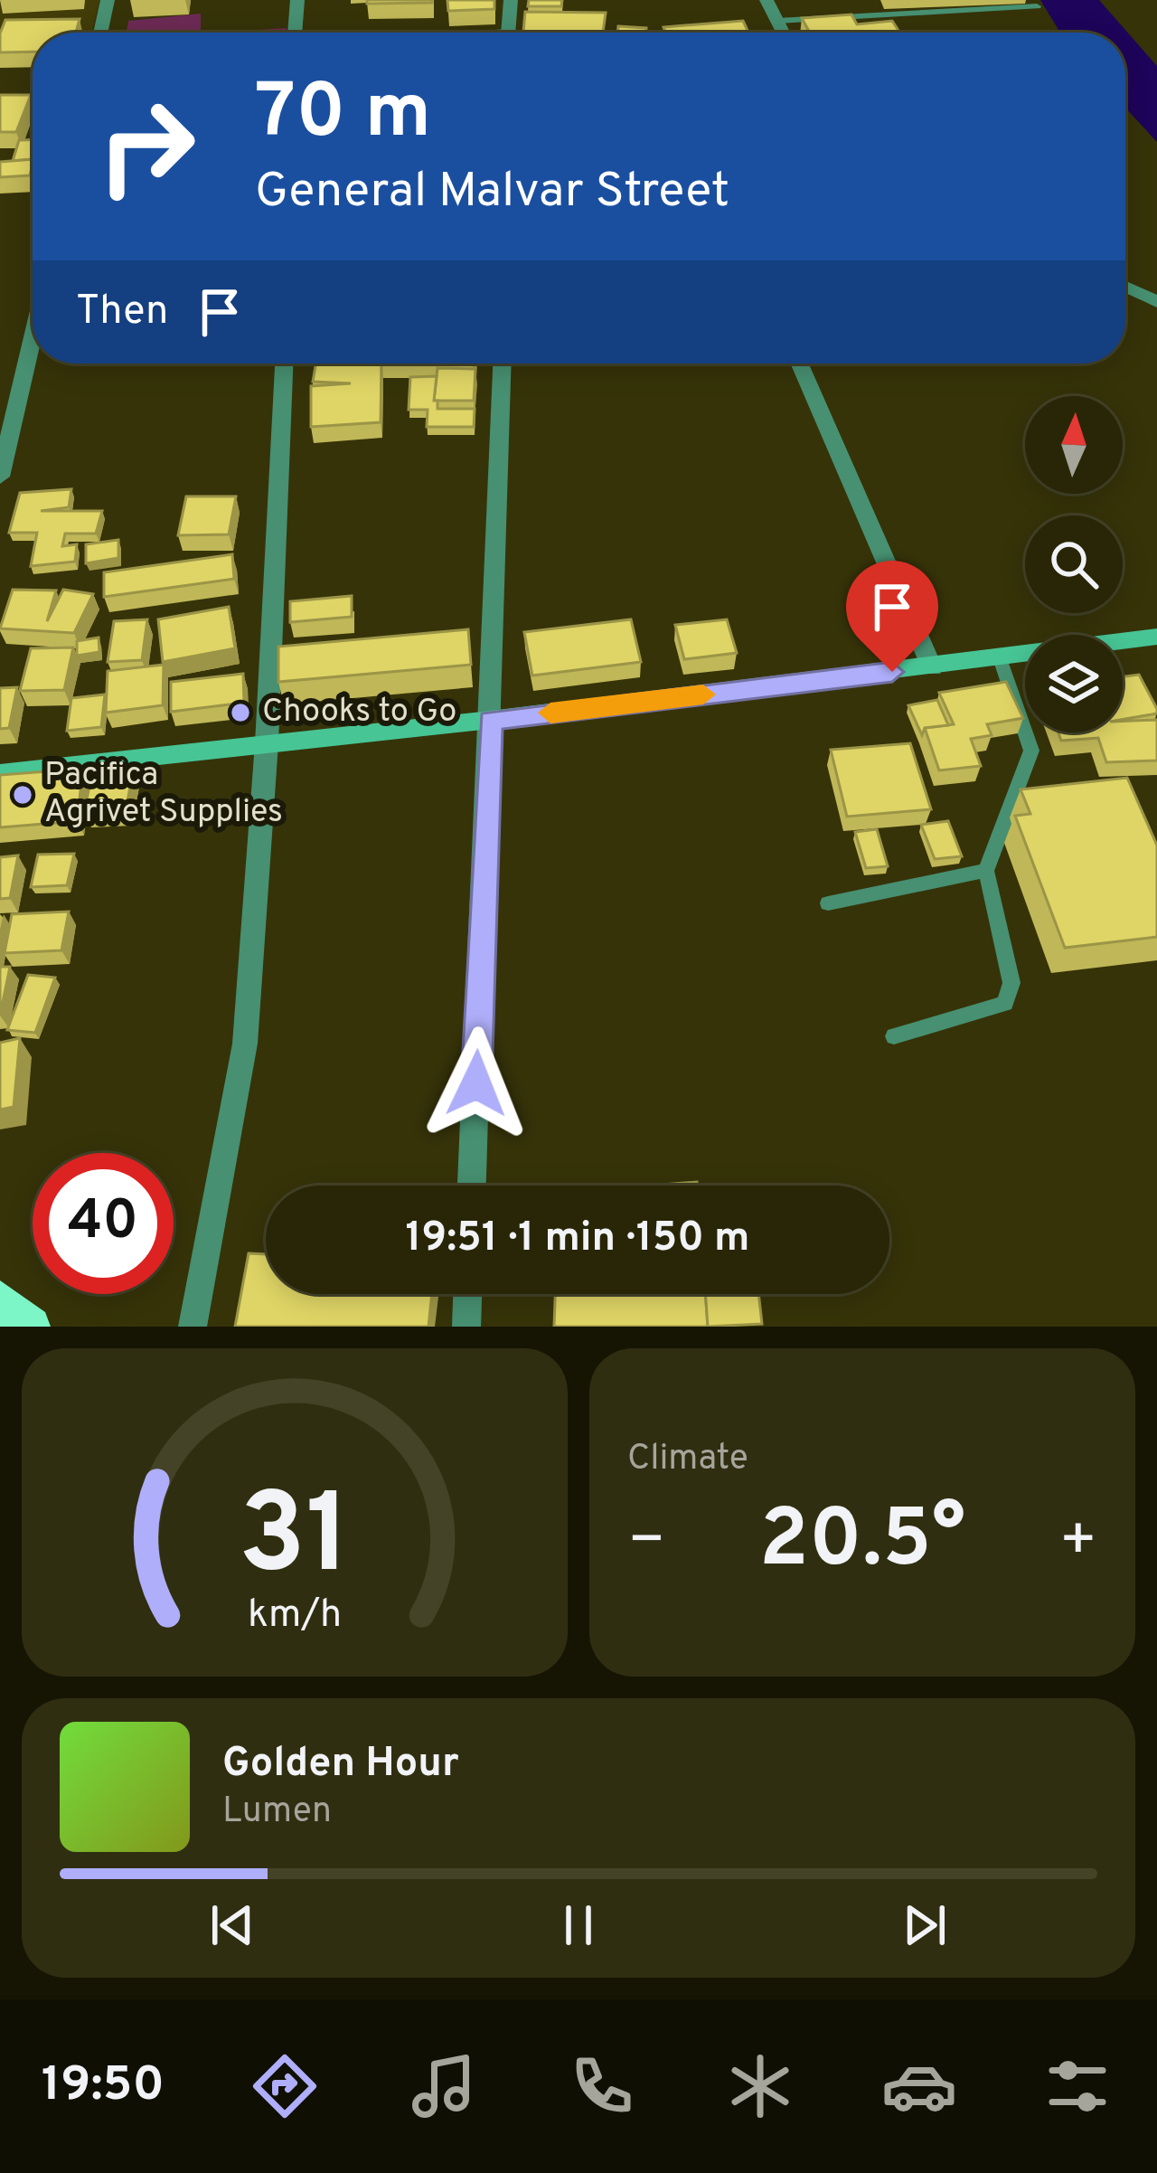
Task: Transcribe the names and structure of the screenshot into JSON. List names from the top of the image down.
{
  "places": ["Chooks to Go", "Pacifica Agrivet Supplies"],
  "north": "top",
  "page": {
    "turn": ["70 m", "General Malvar Street"],
    "then": "Then",
    "limit": "40",
    "trip": "19:51 · 1 min · 150 m",
    "tile": "Climate",
    "heat": ["−", "20.5°", "+"],
    "song": ["Golden Hour", "Lumen"],
    "tabs": "19:50",
    "gauge": ["31", "km/h"]
  }
}
